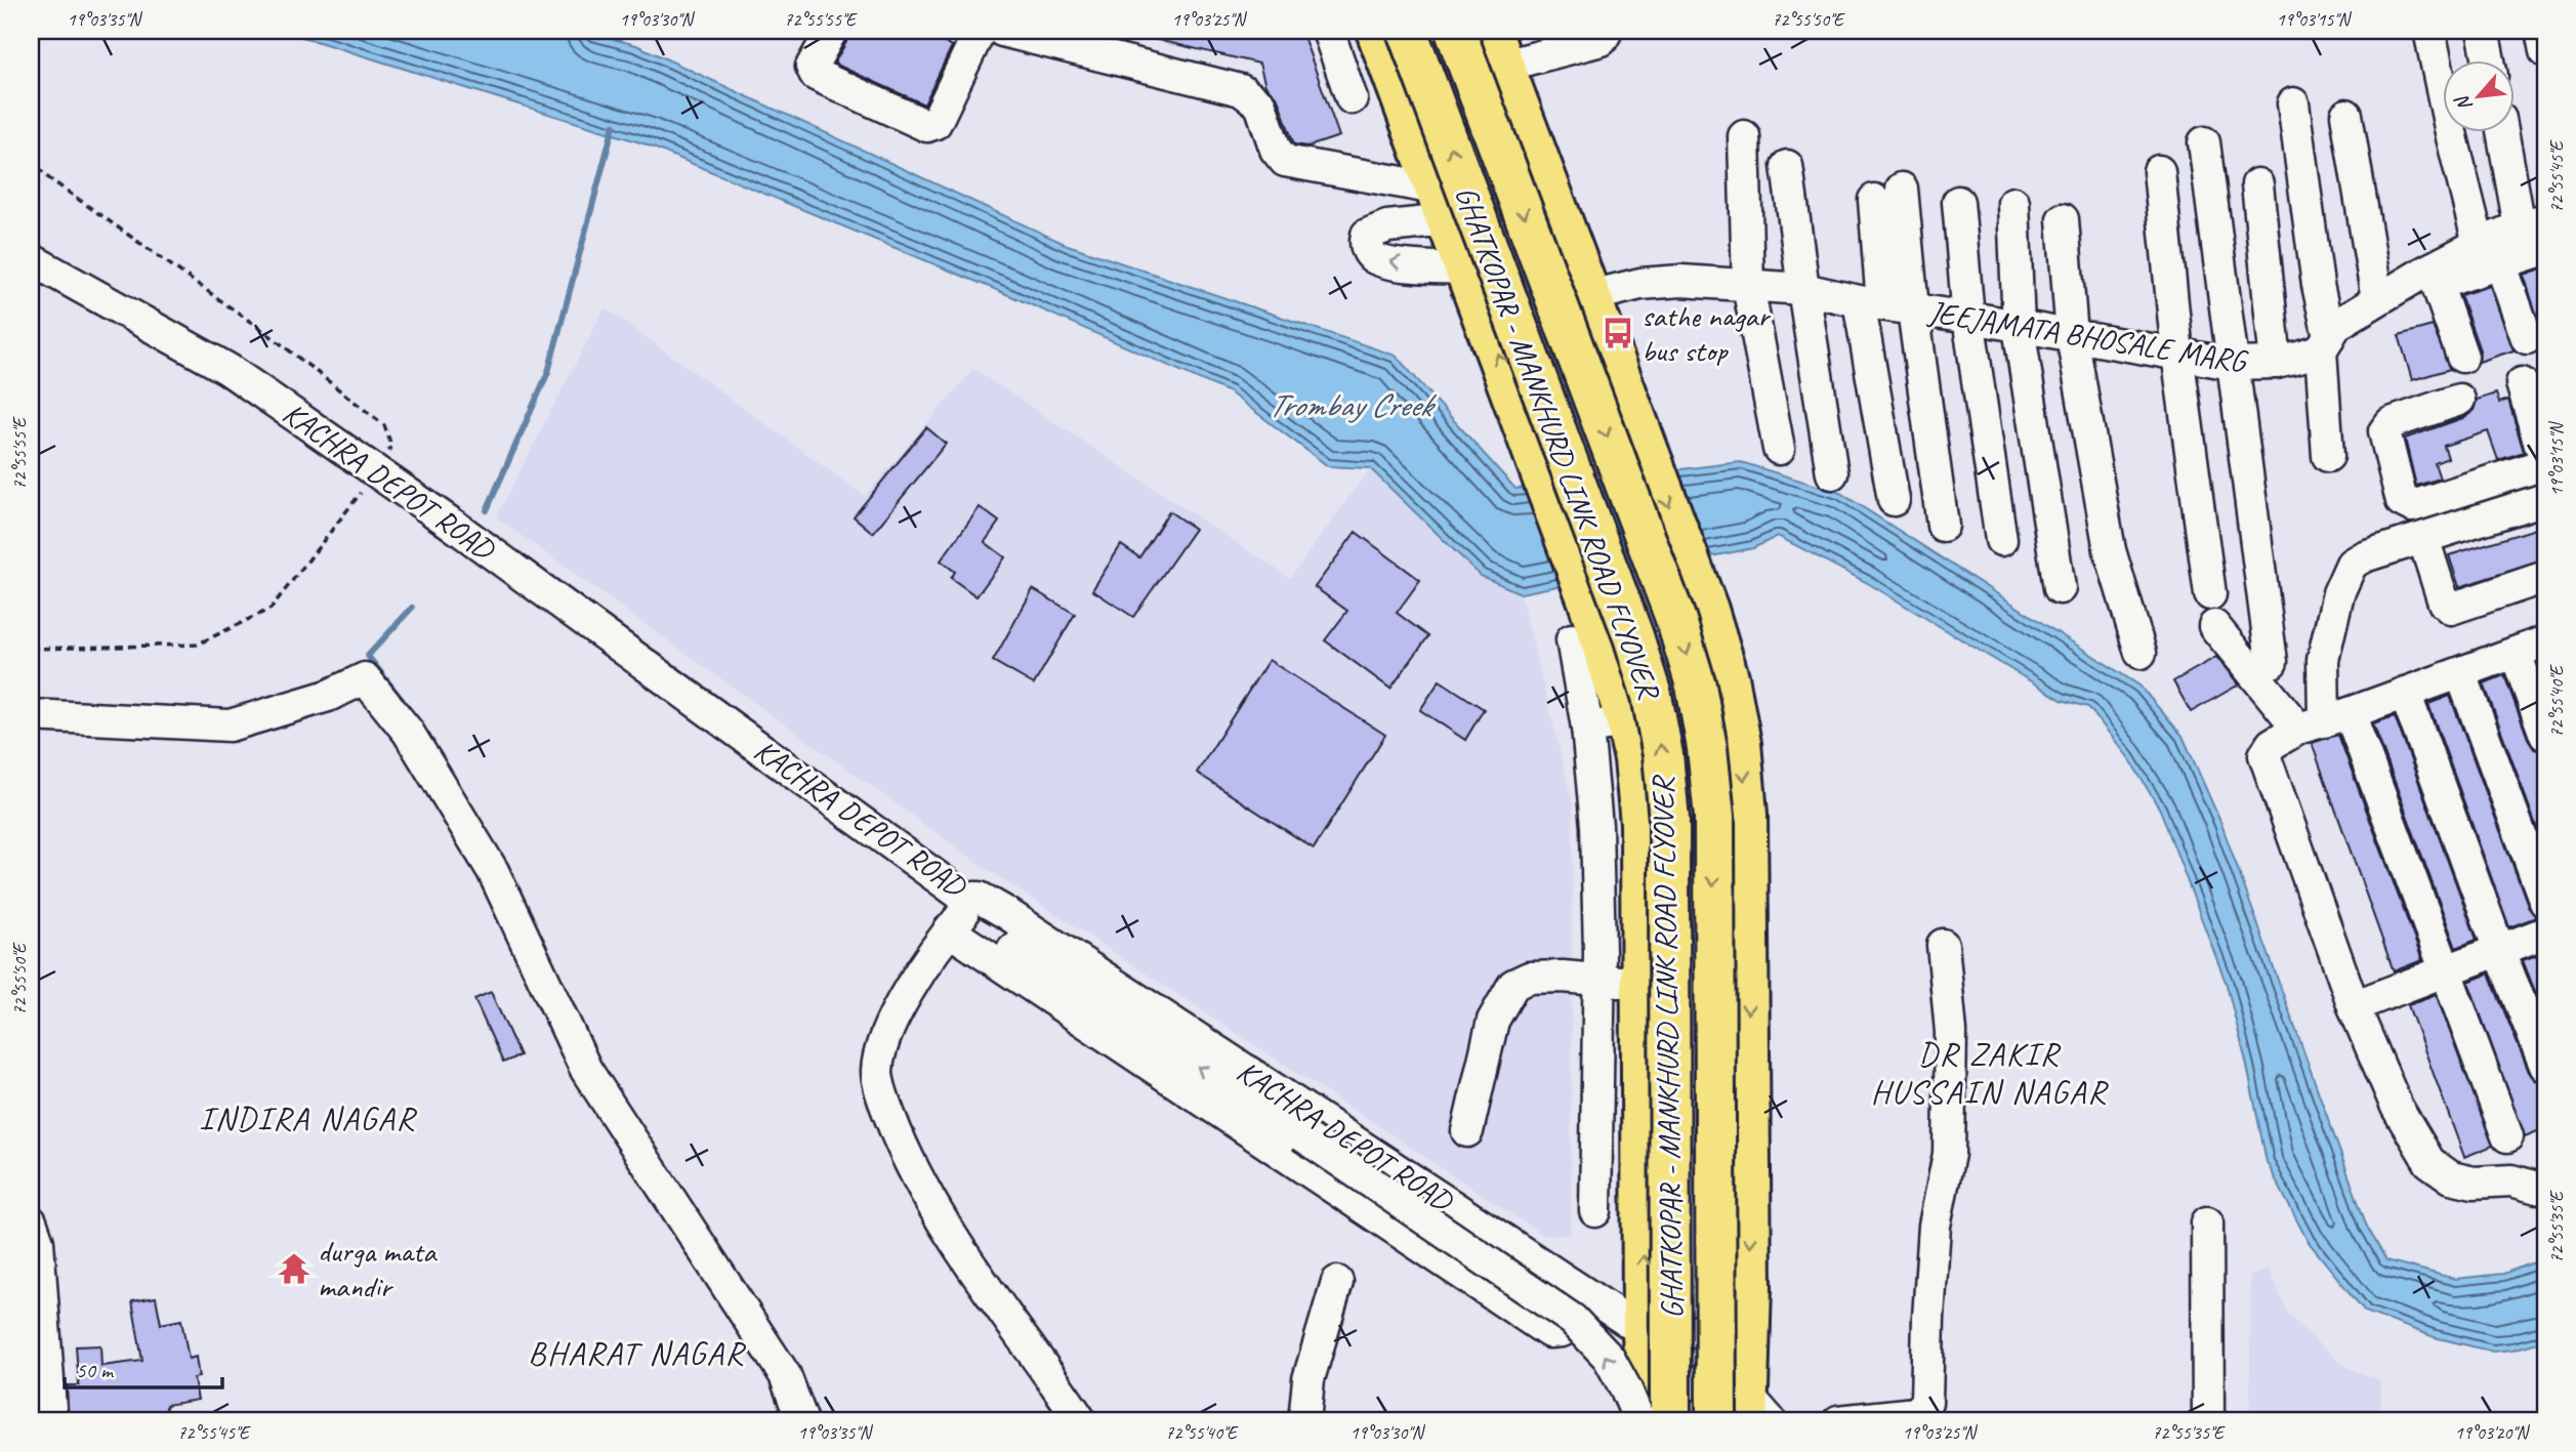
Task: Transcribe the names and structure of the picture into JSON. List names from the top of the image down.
{
  "streets": {
    "highway": ["GHATKOPAR - MANKHURD LINK ROAD FLYOVER"],
    "street": ["JEEJAMATA BHOSALE MARG", "KACHRA DEPOT ROAD"]
  },
  "districts": ["DR ZAKIR HUSSAIN NAGAR", "INDIRA NAGAR", "BHARAT NAGAR"],
  "water": ["Trombay Creek"],
  "places": {
    "bus stop": ["sathe nagar bus stop"],
    "temple": ["durga mata mandir"]
  },
  "scale_bar": "50 m",
  "north": "bottom left",
  "coordinates": [
    "19°03'35\"N",
    "19°03'30\"N",
    "72°55'55\"E",
    "19°03'25\"N",
    "72°55'50\"E",
    "19°03'15\"N",
    "72°55'45\"E",
    "72°55'40\"E",
    "72°55'35\"E",
    "19°03'20\"N"
  ]
}
